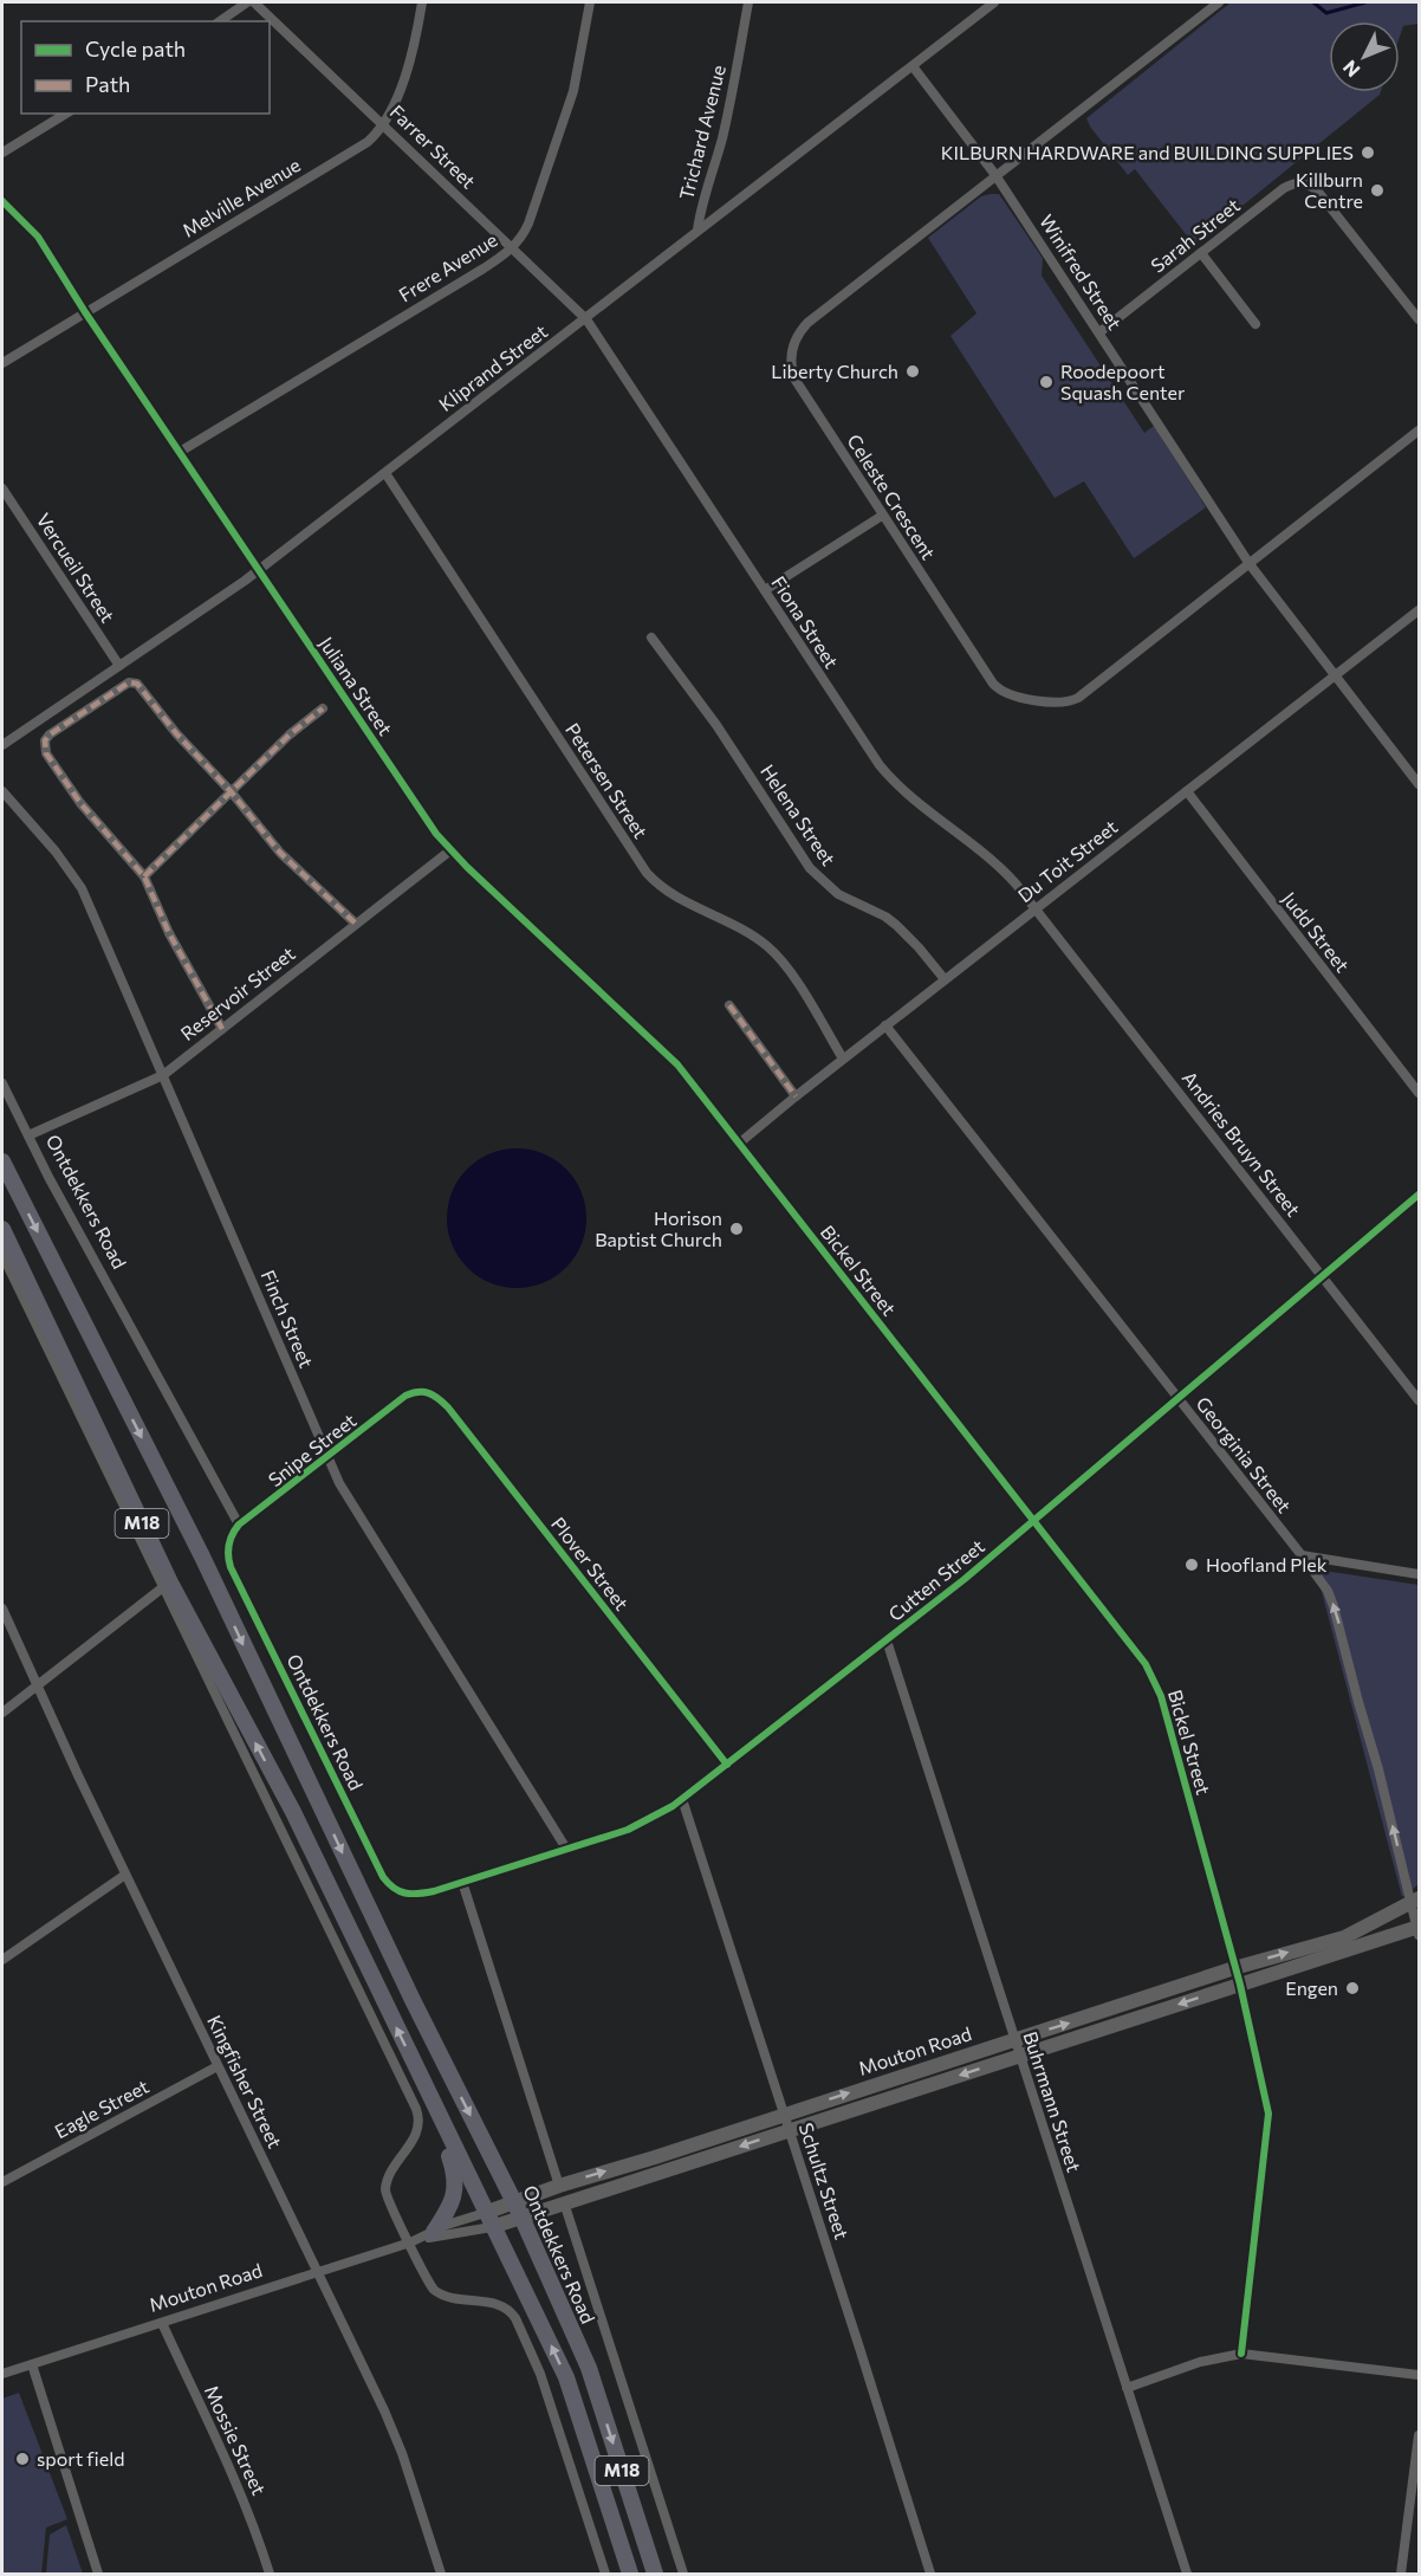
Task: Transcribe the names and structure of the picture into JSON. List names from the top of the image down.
{
  "streets": {
    "main road": ["Ontdekkers Road", "M18", "Mouton Road"],
    "street": [
      "Trichard Avenue",
      "Farrer Street",
      "Melville Avenue",
      "Sarah Street",
      "Frere Avenue",
      "Winifred Street",
      "Kliprand Street",
      "Celeste Crescent",
      "Vercueil Street",
      "Fiona Street",
      "Juliana Street",
      "Petersen Street",
      "Helena Street",
      "Du Toit Street",
      "Judd Street",
      "Reservoir Street",
      "Andries Bruyn Street",
      "Bickel Street",
      "Finch Street",
      "Snipe Street",
      "Georginia Street",
      "Plover Street",
      "Cutten Street",
      "Kingfisher Street",
      "Buhrmann Street",
      "Eagle Street",
      "Schultz Street",
      "Mossie Street"
    ]
  },
  "crossings": [
    ["Trichard Avenue", "Kliprand Street"],
    ["Farrer Street", "Melville Avenue"],
    ["Farrer Street", "Frere Avenue"],
    ["Farrer Street", "Kliprand Street"],
    ["Farrer Street", "Fiona Street"],
    ["Melville Avenue", "Juliana Street"],
    ["Sarah Street", "Winifred Street"],
    ["Frere Avenue", "Juliana Street"],
    ["Winifred Street", "Kliprand Street"],
    ["Winifred Street", "Celeste Crescent"],
    ["Winifred Street", "Du Toit Street"],
    ["Kliprand Street", "Vercueil Street"],
    ["Kliprand Street", "Fiona Street"],
    ["Kliprand Street", "Juliana Street"],
    ["Kliprand Street", "Petersen Street"],
    ["Fiona Street", "Du Toit Street"],
    ["Fiona Street", "Andries Bruyn Street"],
    ["Juliana Street", "Du Toit Street"],
    ["Juliana Street", "Reservoir Street"],
    ["Juliana Street", "Bickel Street"],
    ["Petersen Street", "Du Toit Street"],
    ["Helena Street", "Du Toit Street"],
    ["Du Toit Street", "Judd Street"],
    ["Du Toit Street", "Andries Bruyn Street"],
    ["Du Toit Street", "Bickel Street"],
    ["Du Toit Street", "Georginia Street"],
    ["Reservoir Street", "Ontdekkers Road"],
    ["Reservoir Street", "Finch Street"],
    ["Andries Bruyn Street", "Cutten Street"],
    ["Ontdekkers Road", "Snipe Street"],
    ["Ontdekkers Road", "Cutten Street"],
    ["Ontdekkers Road", "Mouton Road"],
    ["Bickel Street", "Cutten Street"],
    ["Bickel Street", "Mouton Road"],
    ["Finch Street", "Snipe Street"],
    ["Finch Street", "Cutten Street"],
    ["Snipe Street", "Plover Street"],
    ["Georginia Street", "Cutten Street"],
    ["Georginia Street", "Mouton Road"],
    ["M18", "Mouton Road"],
    ["Plover Street", "Cutten Street"],
    ["Cutten Street", "Buhrmann Street"],
    ["Cutten Street", "Schultz Street"],
    ["Mouton Road", "Kingfisher Street"],
    ["Mouton Road", "Buhrmann Street"],
    ["Mouton Road", "Schultz Street"],
    ["Mouton Road", "Mossie Street"],
    ["Kingfisher Street", "Eagle Street"]
  ],
  "places": [
    "KILBURN HARDWARE and BUILDING SUPPLIES",
    "Killburn Centre",
    "Liberty Church",
    "Roodepoort Squash Center",
    "Horison Baptist Church",
    "Hoofland Plek",
    "Engen",
    "sport field"
  ],
  "legend": ["Cycle path", "Path"],
  "north": "bottom left"
}
